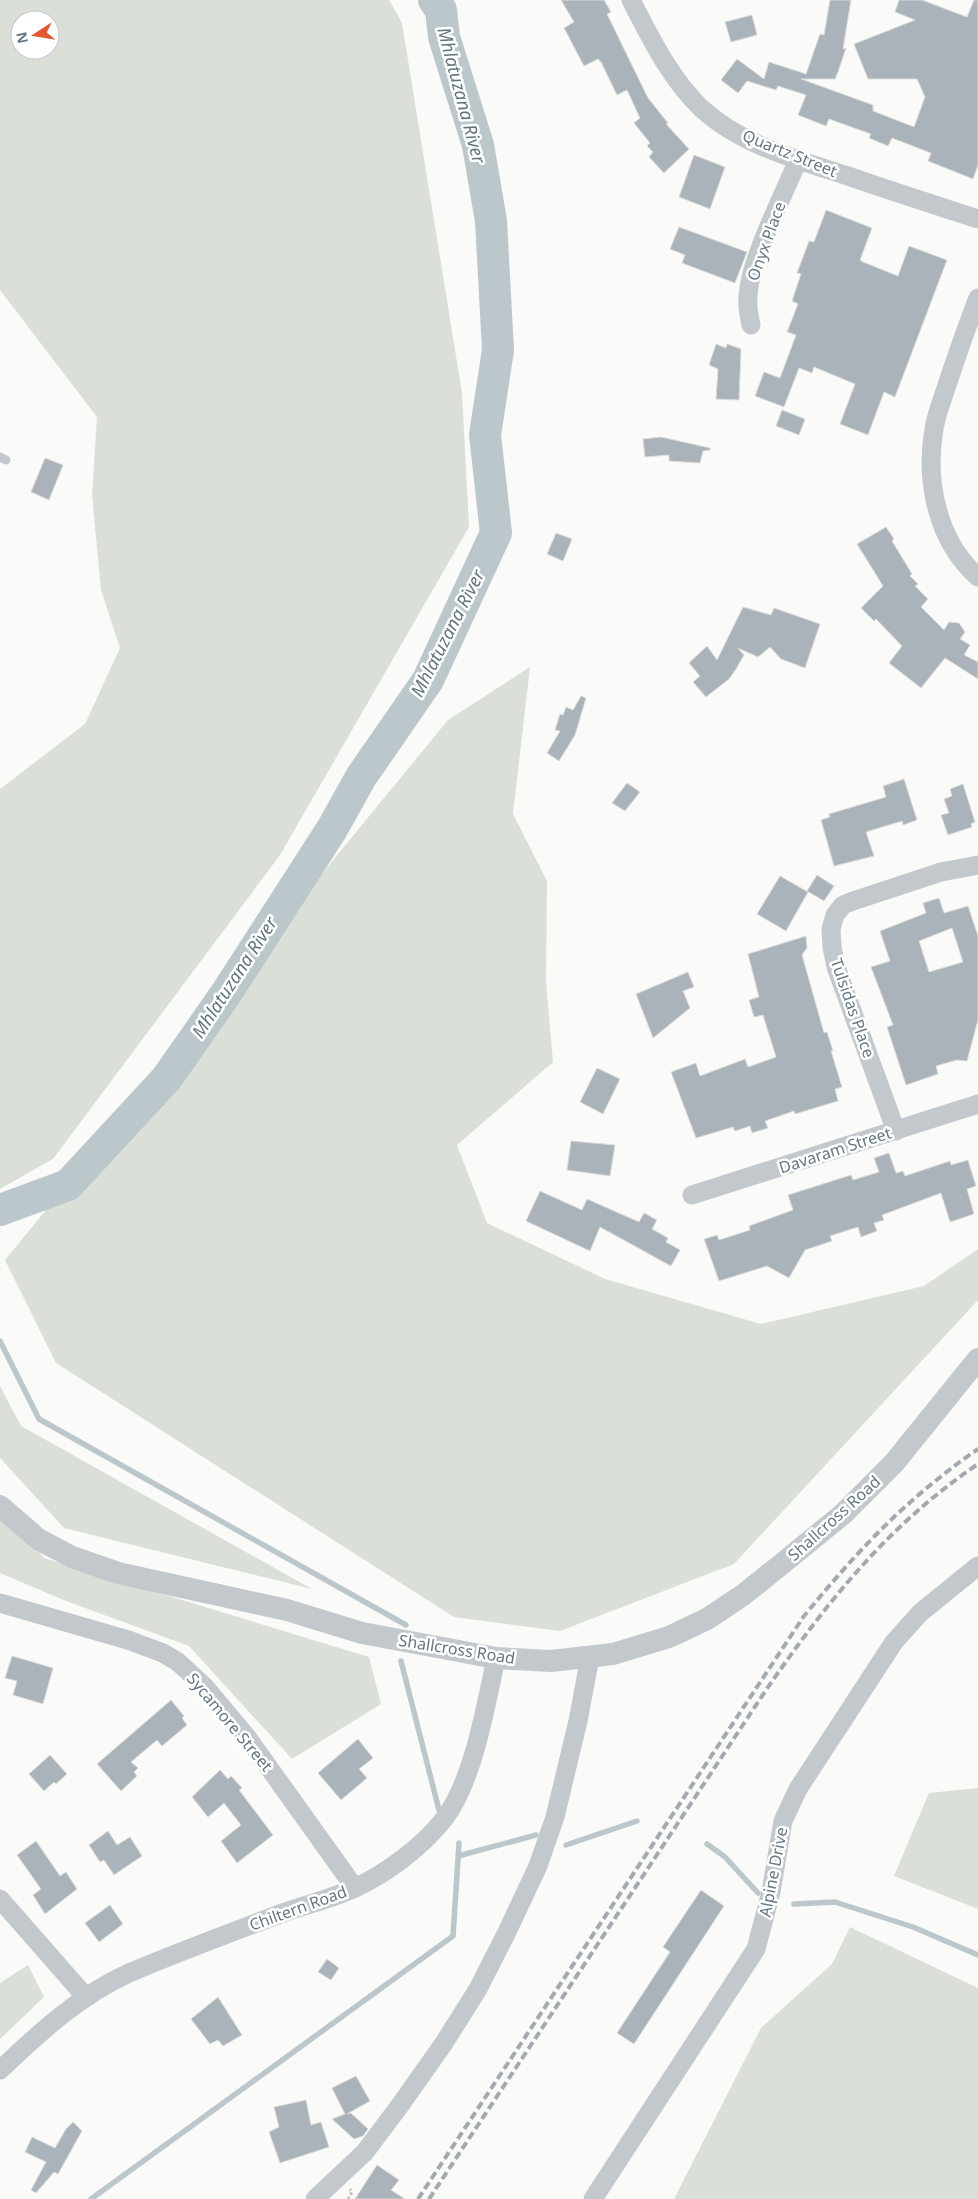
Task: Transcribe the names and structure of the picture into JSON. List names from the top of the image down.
{
  "streets": {
    "street": [
      "Quartz Street",
      "Onyx Place",
      "Tulsidas Place",
      "Davaram Street",
      "Shallcross Road",
      "Sycamore Street",
      "Alpine Drive",
      "Chiltern Road"
    ]
  },
  "crossings": [
    ["Quartz Street", "Onyx Place"],
    ["Tulsidas Place", "Davaram Street"],
    ["Shallcross Road", "Chiltern Road"],
    ["Sycamore Street", "Chiltern Road"]
  ],
  "water": ["Mhlatuzana River"],
  "north": "left"
}
